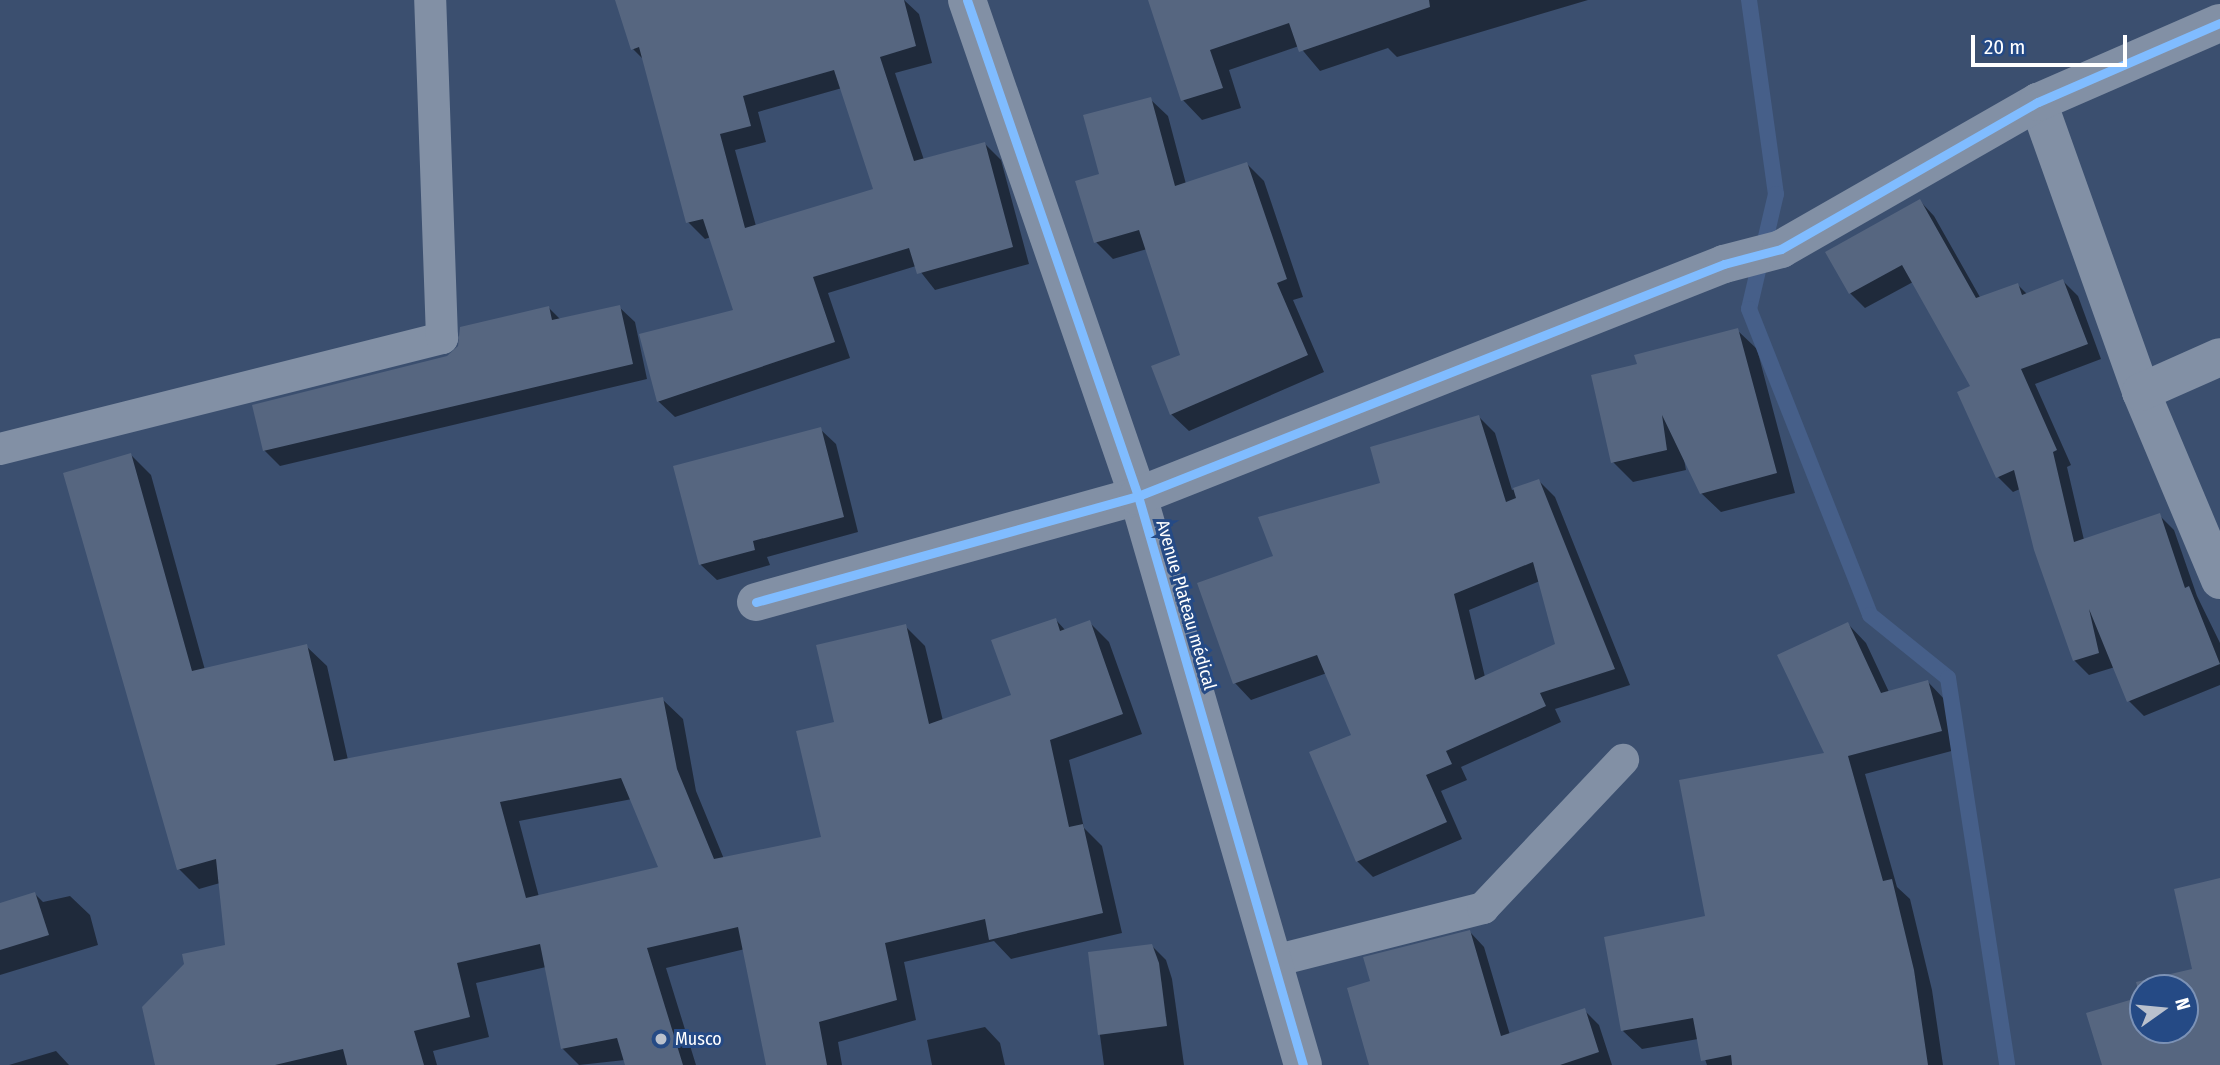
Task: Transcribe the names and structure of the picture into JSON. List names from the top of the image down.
{
  "streets": {
    "street": ["Avenue Plateau médical"]
  },
  "places": ["Musco"],
  "scale_bar": "20 m",
  "north": "right"
}
